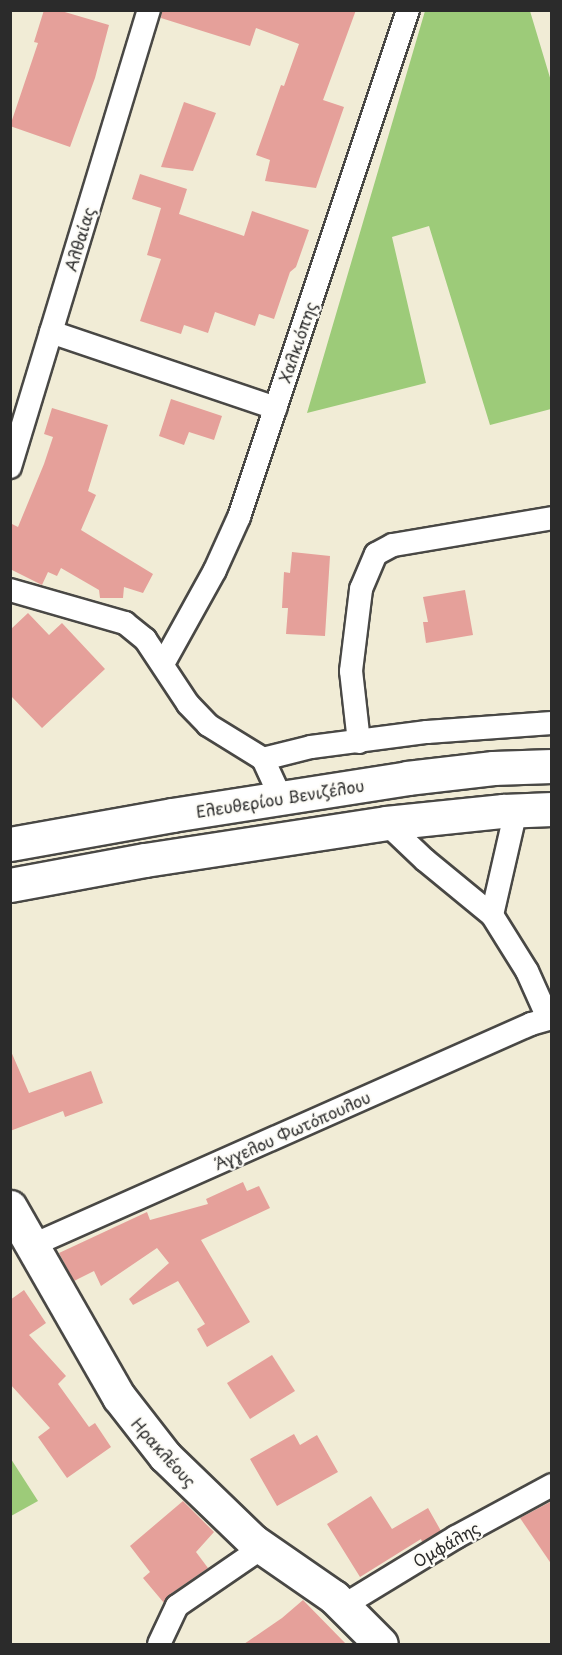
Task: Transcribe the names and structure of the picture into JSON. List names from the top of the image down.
{
  "streets": {
    "main road": ["Ελευθερίου Βενιζέλου", "Ηρακλέους"],
    "street": [
      "Αλθαίας",
      "Χαλκιόπης",
      "Άγγελου Φωτόπουλου",
      "Ομφάλης"
    ]
  },
  "crossings": [
    ["Άγγελου Φωτόπουλου", "Ηρακλέους"],
    ["Ηρακλέους", "Ομφάλης"]
  ]
}
